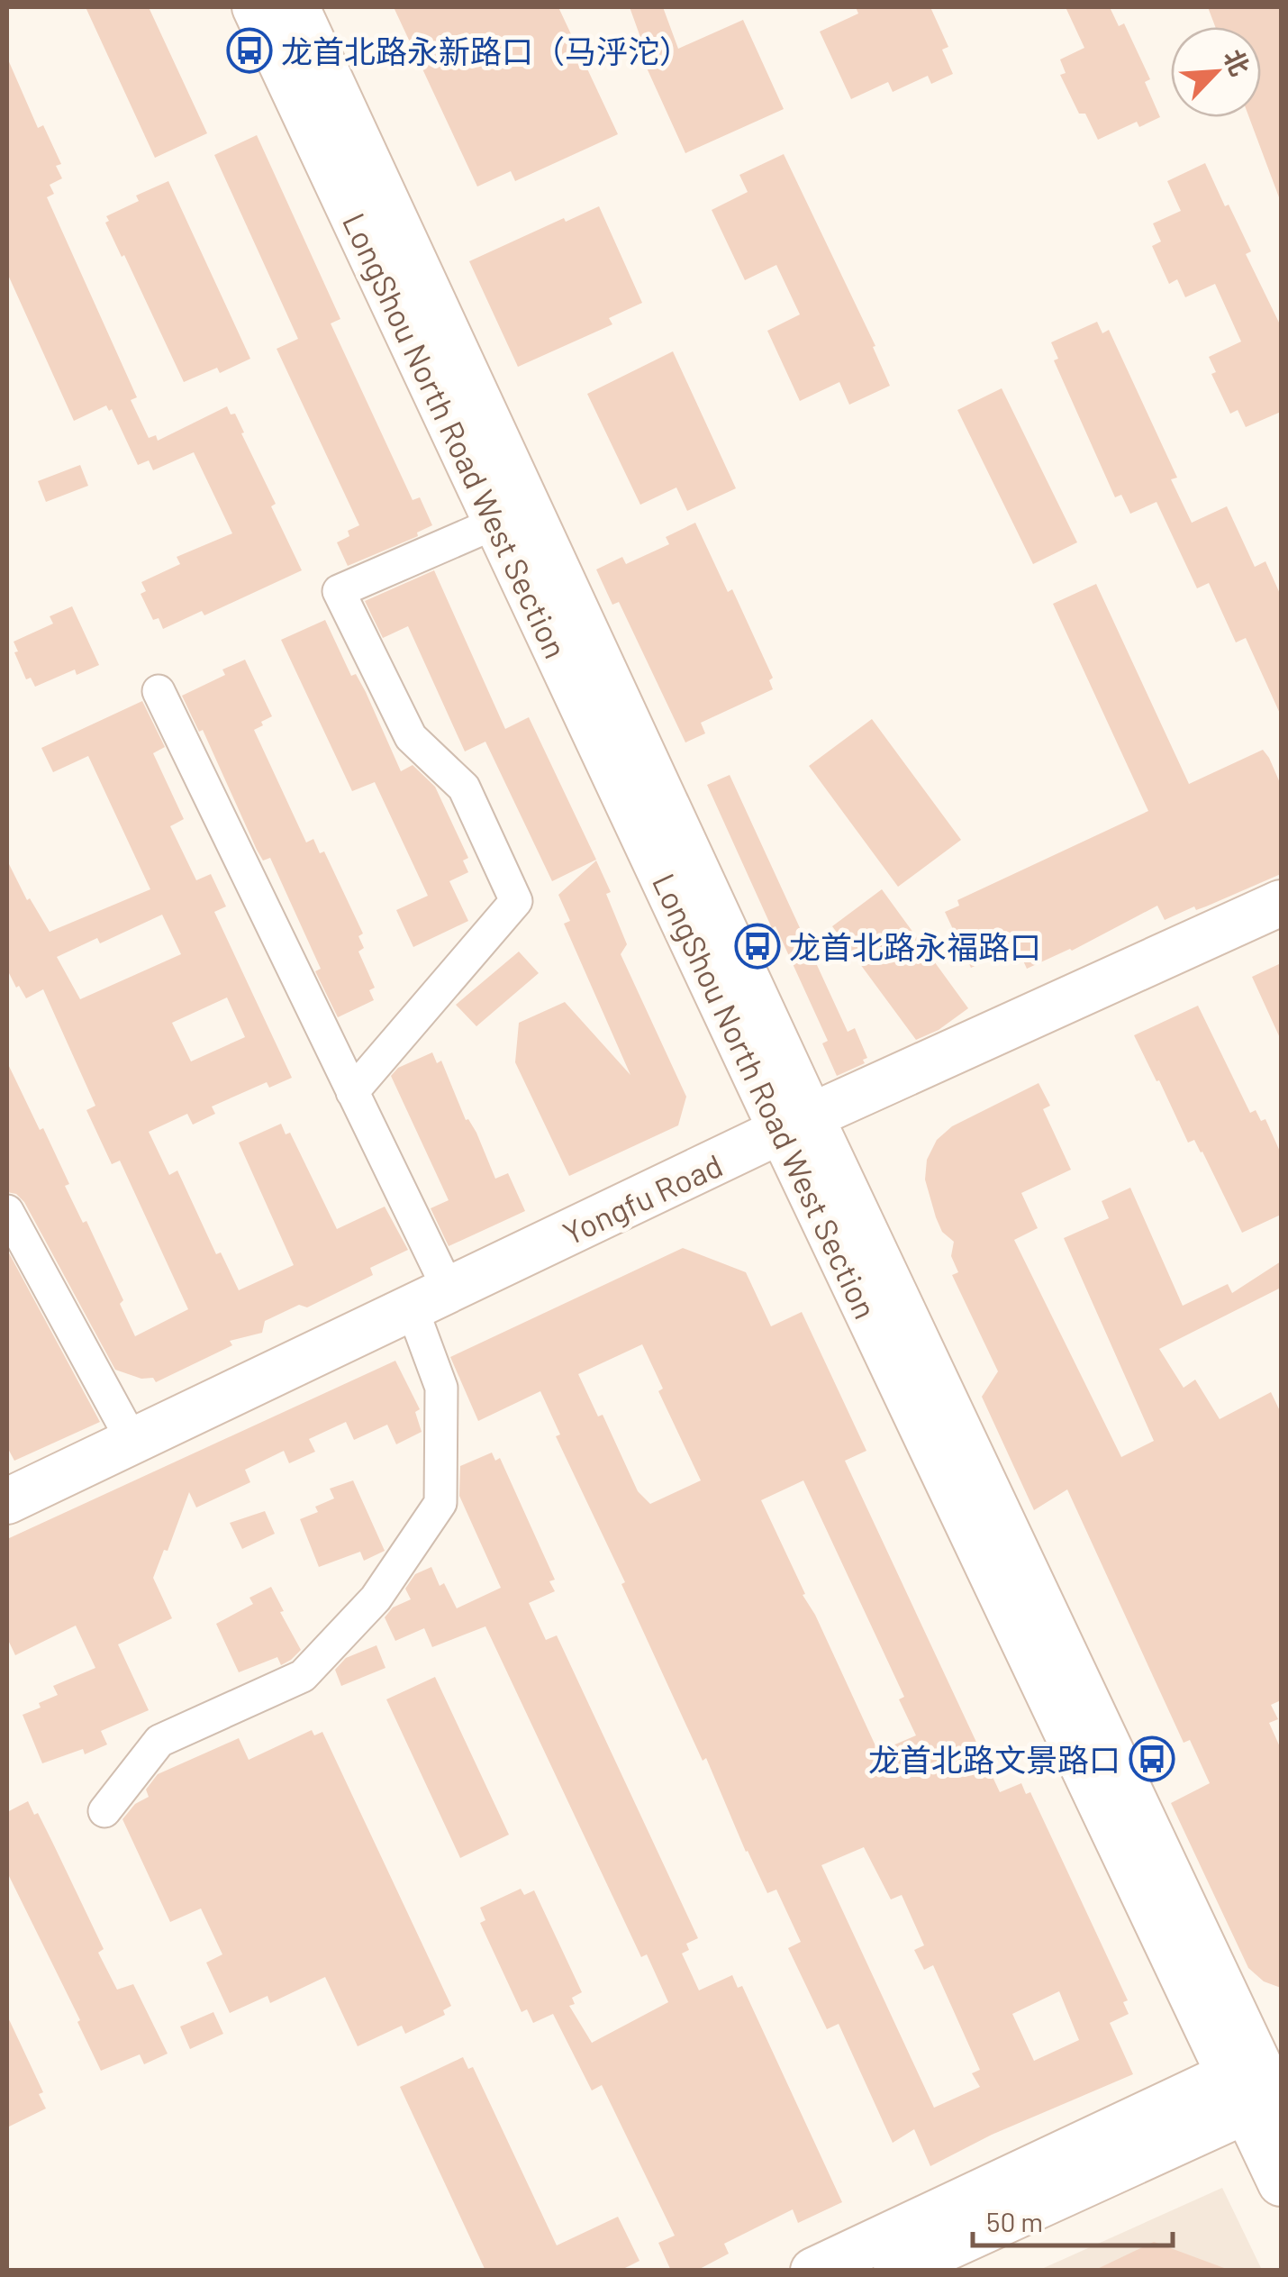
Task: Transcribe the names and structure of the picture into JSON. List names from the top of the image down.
{
  "streets": {
    "street": ["LongShou North Road West Section", "Yongfu Road"]
  },
  "crossings": [
    ["LongShou North Road West Section", "Yongfu Road"]
  ],
  "places": {
    "bus stop": ["龙首北路永新路口（马泘沱）", "龙首北路永福路口", "龙首北路文景路口"]
  },
  "scale_bar": "50 m",
  "north": "top right"
}
